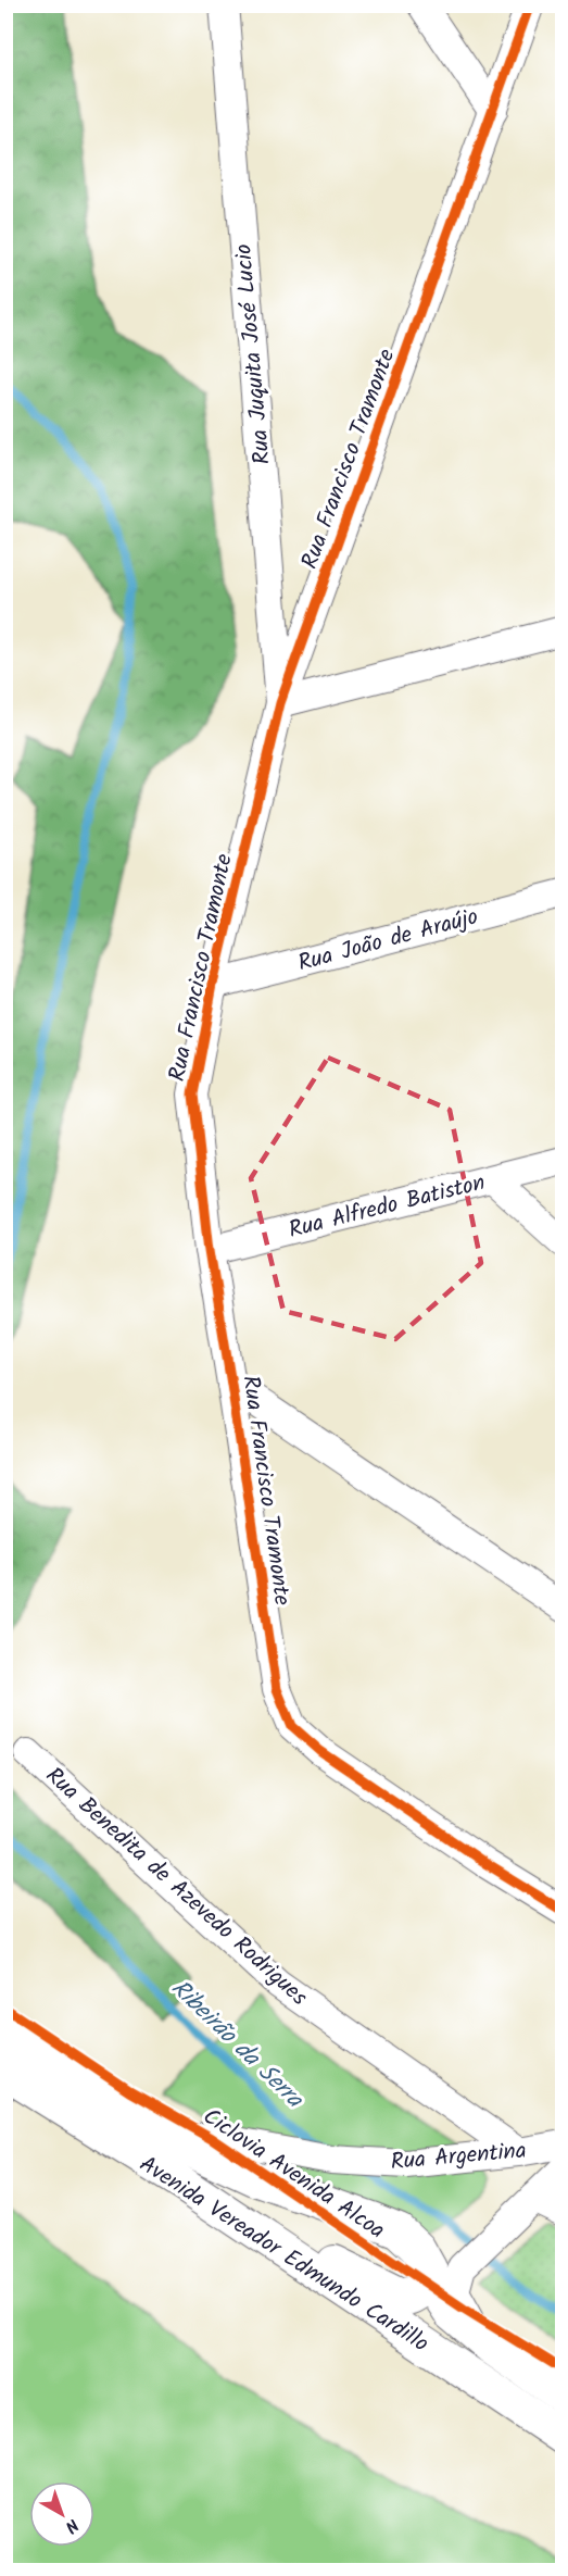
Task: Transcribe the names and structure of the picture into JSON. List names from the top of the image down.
{
  "streets": {
    "main road": ["Avenida Vereador Edmundo Cardillo"],
    "street": [
      "Rua Juquita José Lucio",
      "Rua Francisco Tramonte",
      "Rua João de Araújo",
      "Rua Alfredo Batiston",
      "Rua Benedita de Azevedo Rodrigues",
      "Rua Argentina"
    ],
    "cycle path": ["Ciclovia Avenida Alcoa"]
  },
  "crossings": [
    ["Rua Juquita José Lucio", "Rua Francisco Tramonte"],
    ["Rua Francisco Tramonte", "Rua João de Araújo"],
    ["Rua Francisco Tramonte", "Rua Alfredo Batiston"],
    ["Rua Benedita de Azevedo Rodrigues", "Rua Argentina"],
    ["Rua Argentina", "Avenida Vereador Edmundo Cardillo"]
  ],
  "water": ["Ribeirão da Serra"],
  "north": "bottom right"
}
